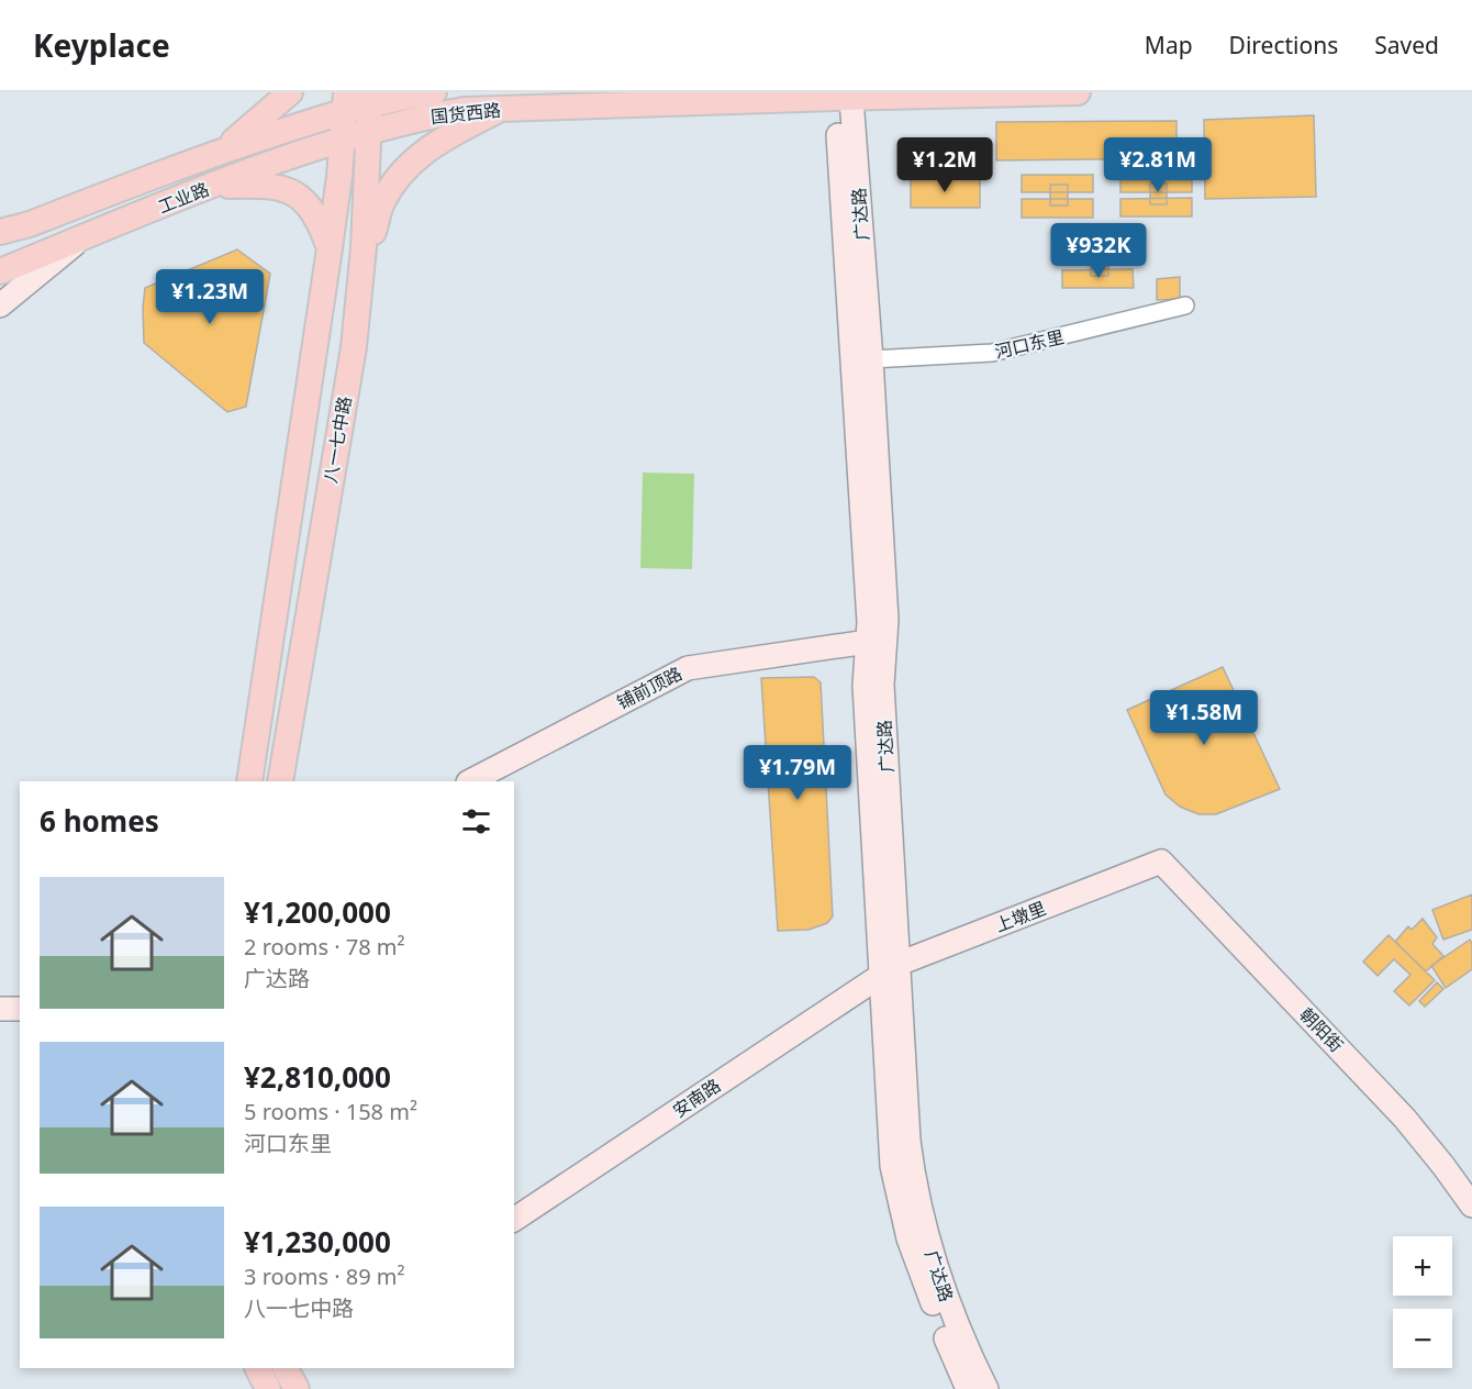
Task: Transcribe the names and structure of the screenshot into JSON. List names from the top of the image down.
{
  "streets": {
    "main road": [
      "国货西路",
      "工业路",
      "广达路",
      "八一七中路",
      "铺前顶路",
      "上墩里",
      "朝阳街",
      "安南路"
    ],
    "street": ["河口东里"]
  },
  "crossings": [
    ["国货西路", "工业路"],
    ["国货西路", "广达路"],
    ["国货西路", "八一七中路"],
    ["工业路", "八一七中路"],
    ["广达路", "河口东里"],
    ["广达路", "铺前顶路"],
    ["广达路", "上墩里"],
    ["广达路", "安南路"],
    ["上墩里", "朝阳街"],
    ["上墩里", "安南路"]
  ],
  "page": {
    "header": "Keyplace",
    "nav": ["Map", "Directions", "Saved"],
    "price": [
      "¥1.2M",
      "¥2.81M",
      "¥932K",
      "¥1.23M",
      "¥1.58M",
      "¥1.79M"
    ],
    "heading": "6 homes",
    "list": [
      {
        "name": "¥1,200,000",
        "note": "2 rooms · 78 m² · 广达路"
      },
      {
        "name": "¥2,810,000",
        "note": "5 rooms · 158 m² · 河口东里"
      },
      {
        "name": "¥1,230,000",
        "note": "3 rooms · 89 m² · 八一七中路"
      }
    ],
    "map_buttons": ["+", "−"]
  }
}
